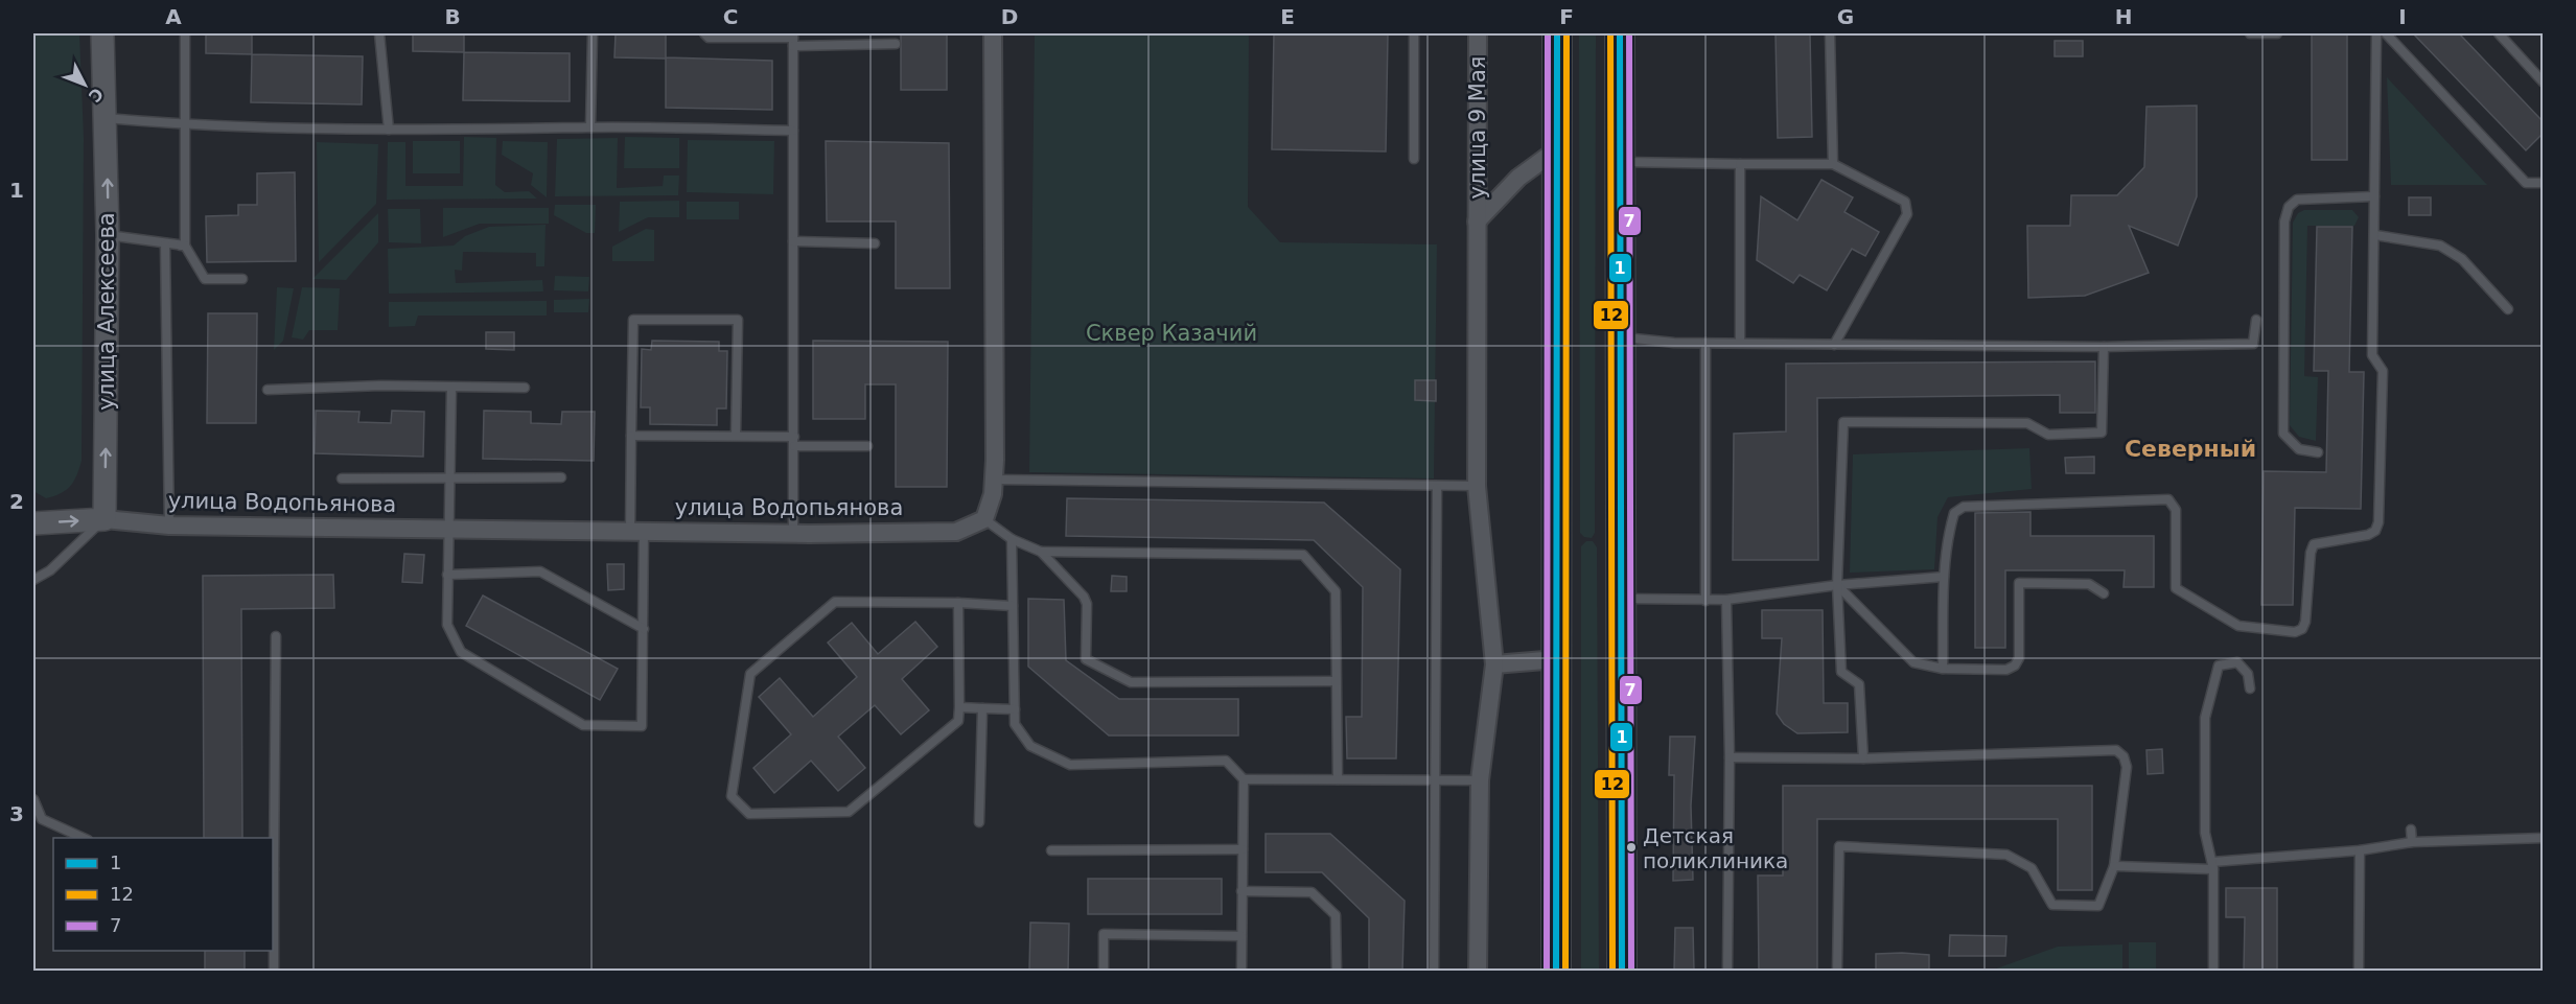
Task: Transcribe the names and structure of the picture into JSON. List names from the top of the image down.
{
  "streets": {
    "street": ["улица 9 Мая", "улица Алексеева", "улица Водопьянова"]
  },
  "crossings": [
    ["улица Алексеева", "улица Водопьянова"]
  ],
  "one_way": ["улица Алексеева"],
  "districts": ["Северный"],
  "parks": ["Сквер Казачий"],
  "places": ["Детская поликлиника"],
  "lines": ["transit line 1", "transit line 12", "transit line 7"],
  "legend": ["1", "12", "7"],
  "north": "bottom right",
  "grid": {
    "columns": [
      "A",
      "B",
      "C",
      "D",
      "E",
      "F",
      "G",
      "H",
      "I"
    ],
    "rows": ["1", "2", "3"]
  }
}
